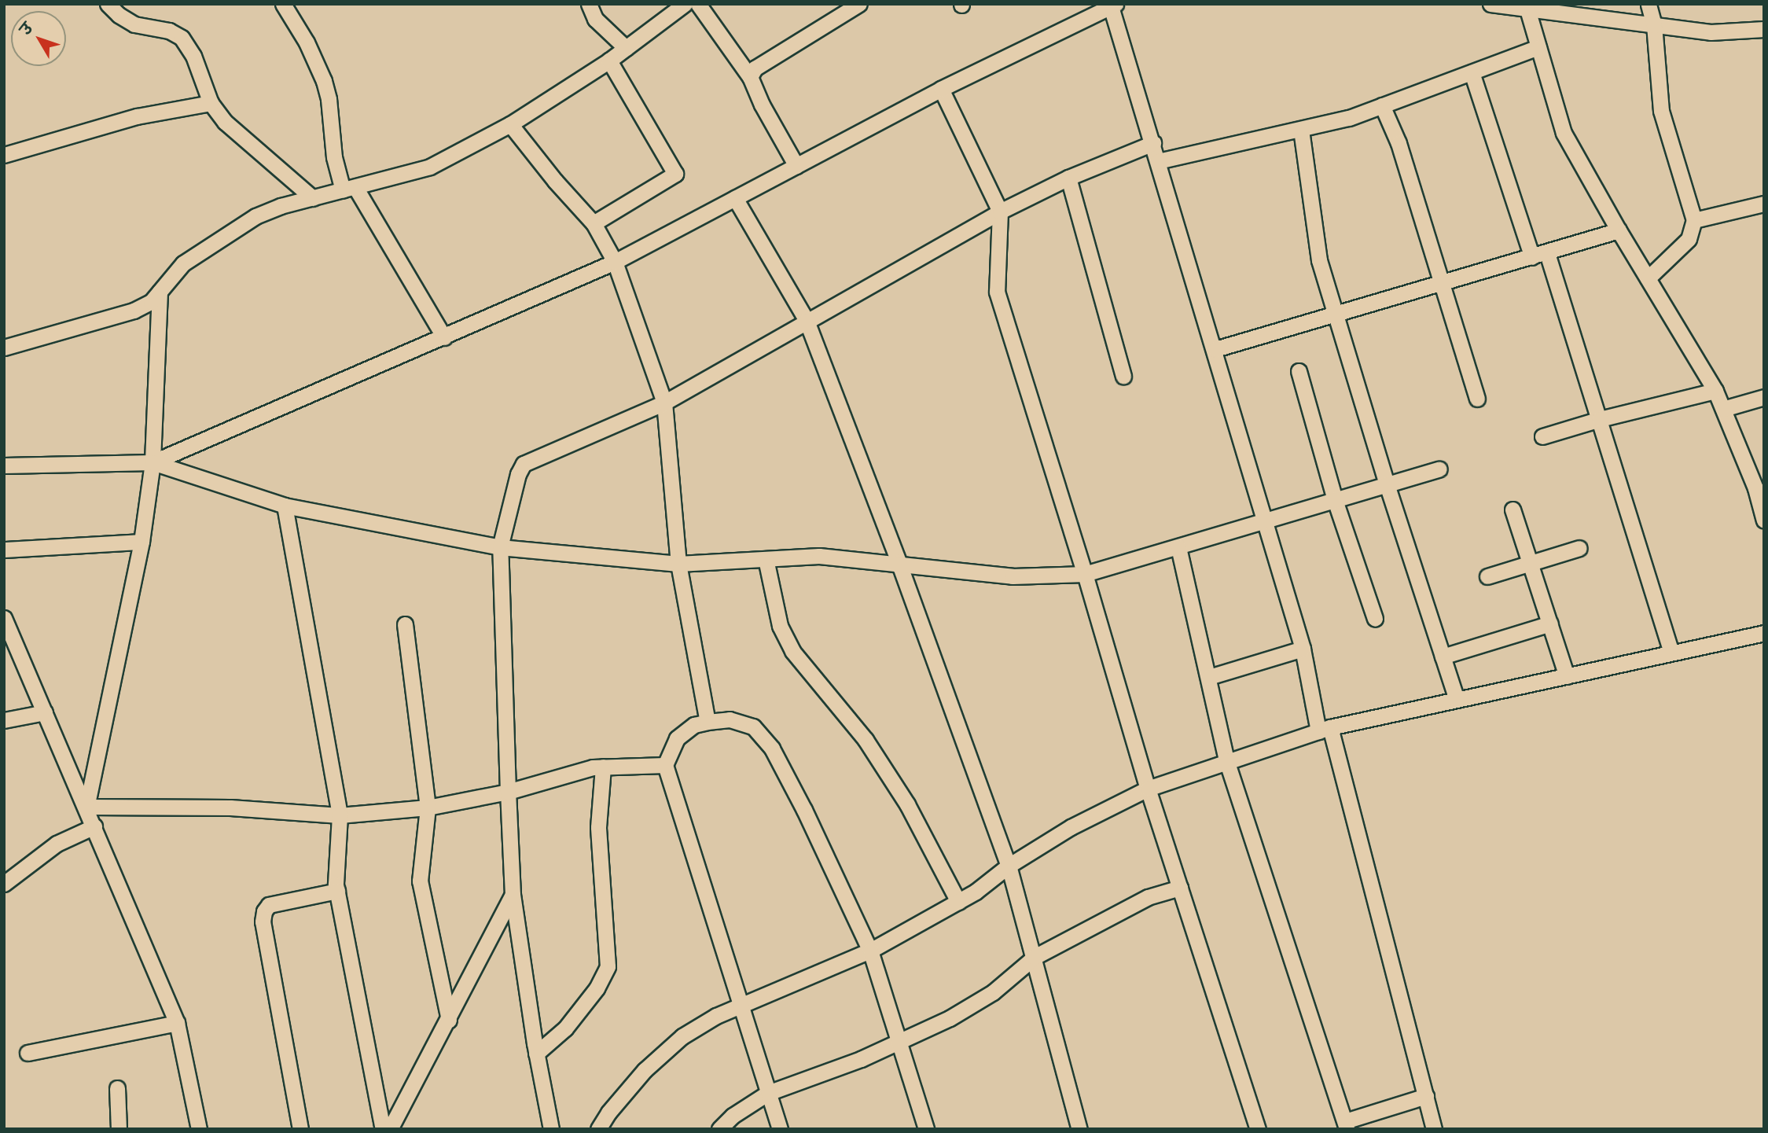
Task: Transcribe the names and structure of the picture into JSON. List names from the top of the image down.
{
  "north": "top left"
}
